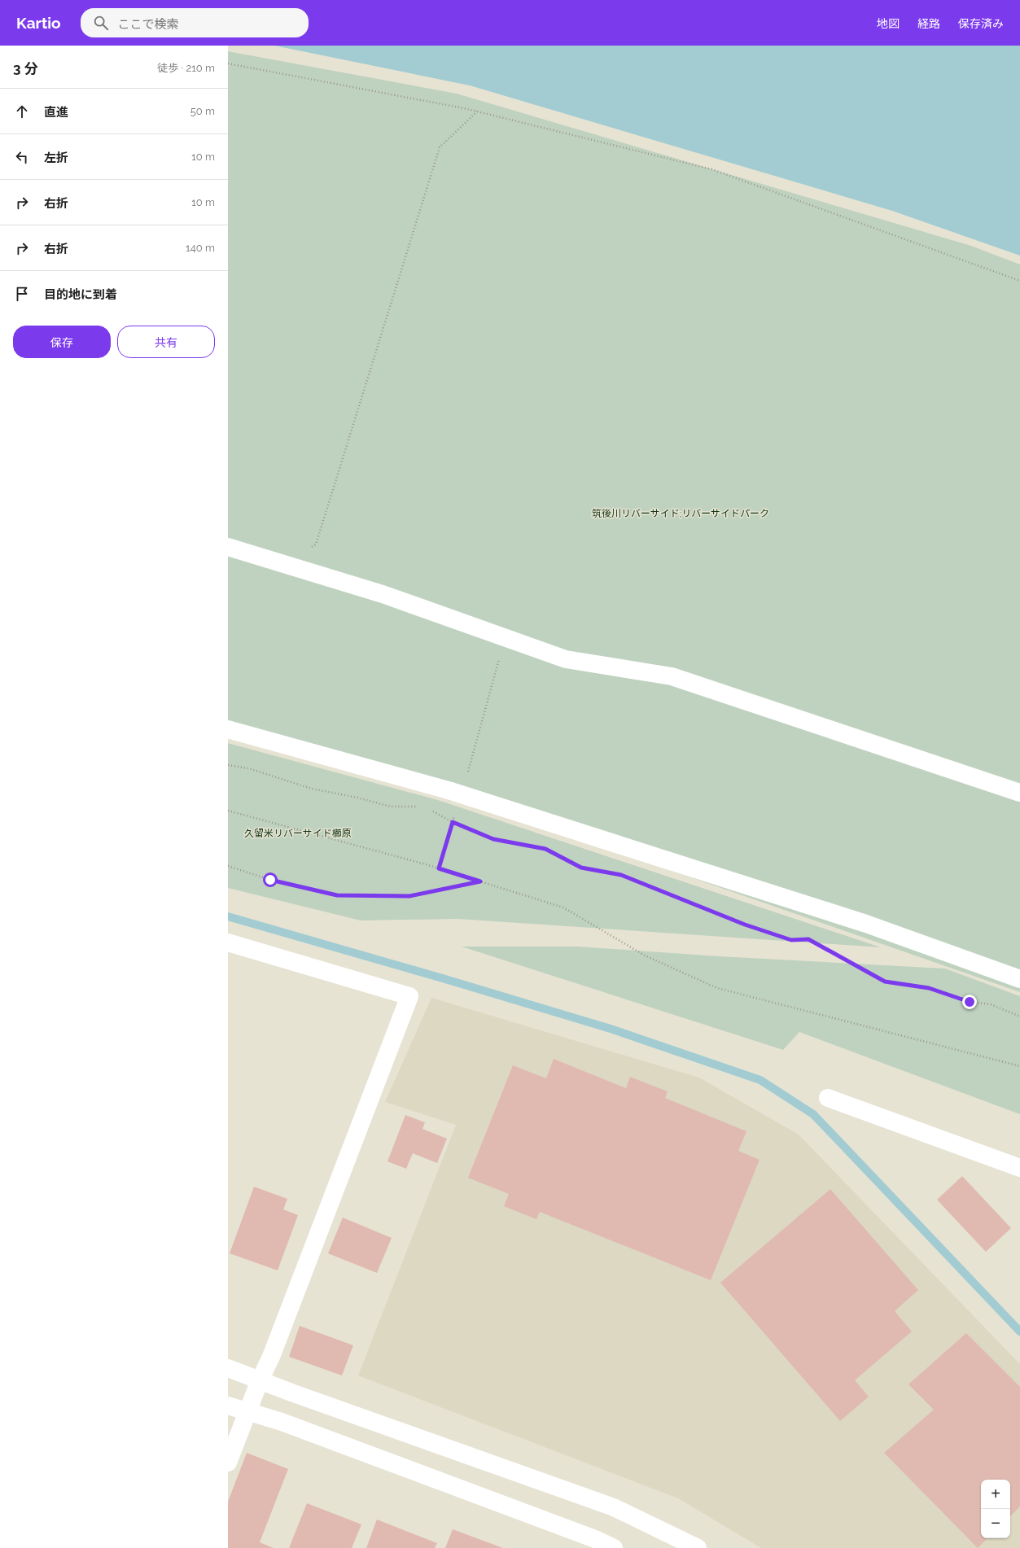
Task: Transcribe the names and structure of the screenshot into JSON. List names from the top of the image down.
{
  "parks": ["筑後川リバーサイド;リバーサイドパーク", "久留米リバーサイド櫛原"],
  "page": {
    "header": "Kartio",
    "search": "ここで検索",
    "nav": ["地図", "経路", "保存済み"],
    "heading": ["3 分", "徒歩 · 210 m"],
    "list": [
      ["直進", "50 m"],
      ["左折", "10 m"],
      ["右折", "10 m"],
      ["右折", "140 m"],
      "目的地に到着"
    ],
    "buttons": ["保存", "共有"],
    "map_buttons": ["+", "−"]
  }
}
